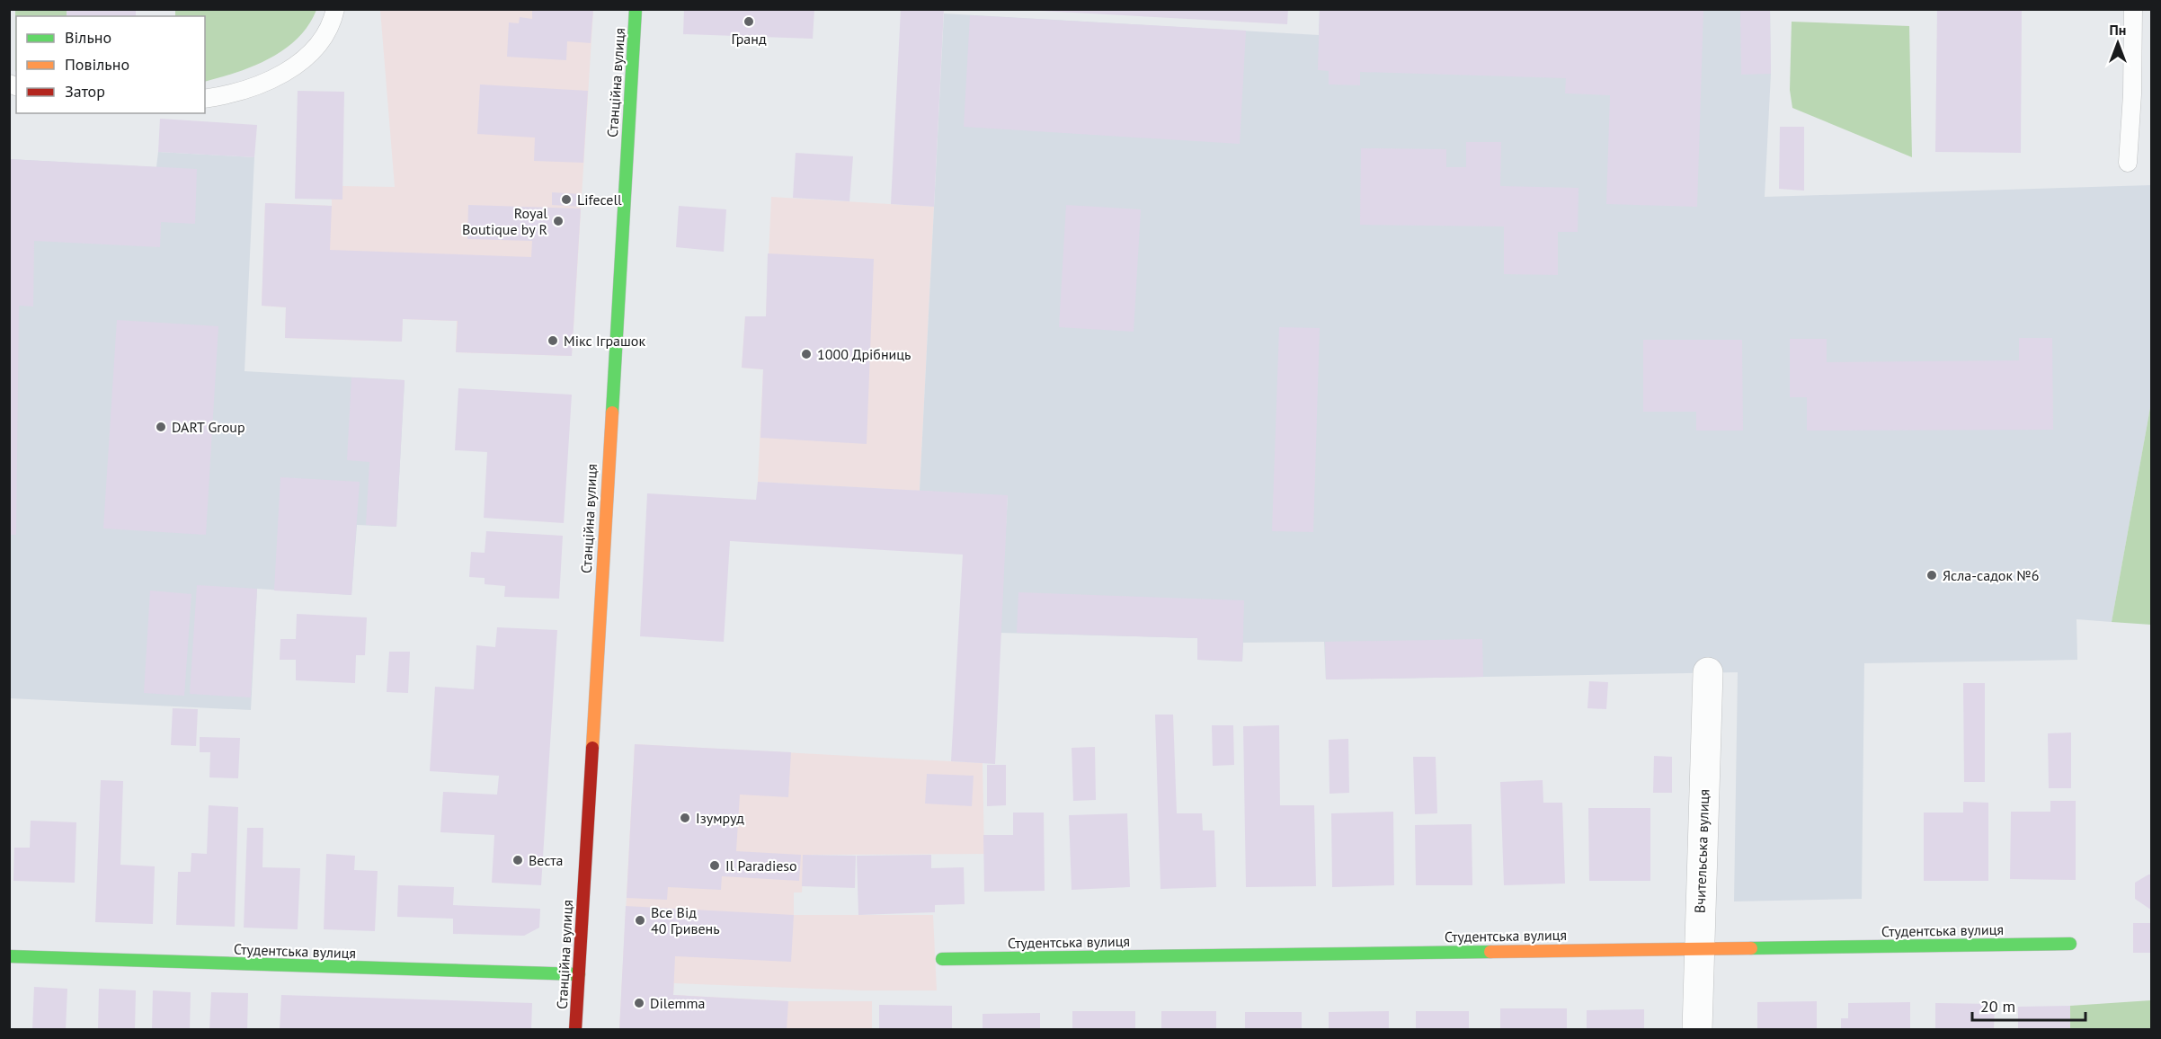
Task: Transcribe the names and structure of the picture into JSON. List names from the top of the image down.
{
  "streets": {
    "street": ["Станційна вулиця", "Вчительська вулиця", "Студентська вулиця"]
  },
  "crossings": [
    ["Станційна вулиця", "Студентська вулиця"],
    ["Вчительська вулиця", "Студентська вулиця"]
  ],
  "places": [
    "Гранд",
    "Lifecell",
    "Royal Boutique by R",
    "Мікс Іграшок",
    "1000 Дрібниць",
    "DART Group",
    "Ясла-садок №6",
    "Ізумруд",
    "Веста",
    "Il Paradieso",
    "Все Від 40 Гривень",
    "Dilemma"
  ],
  "legend": ["Вільно", "Повільно", "Затор"],
  "scale_bar": "20 m",
  "north": "top"
}
